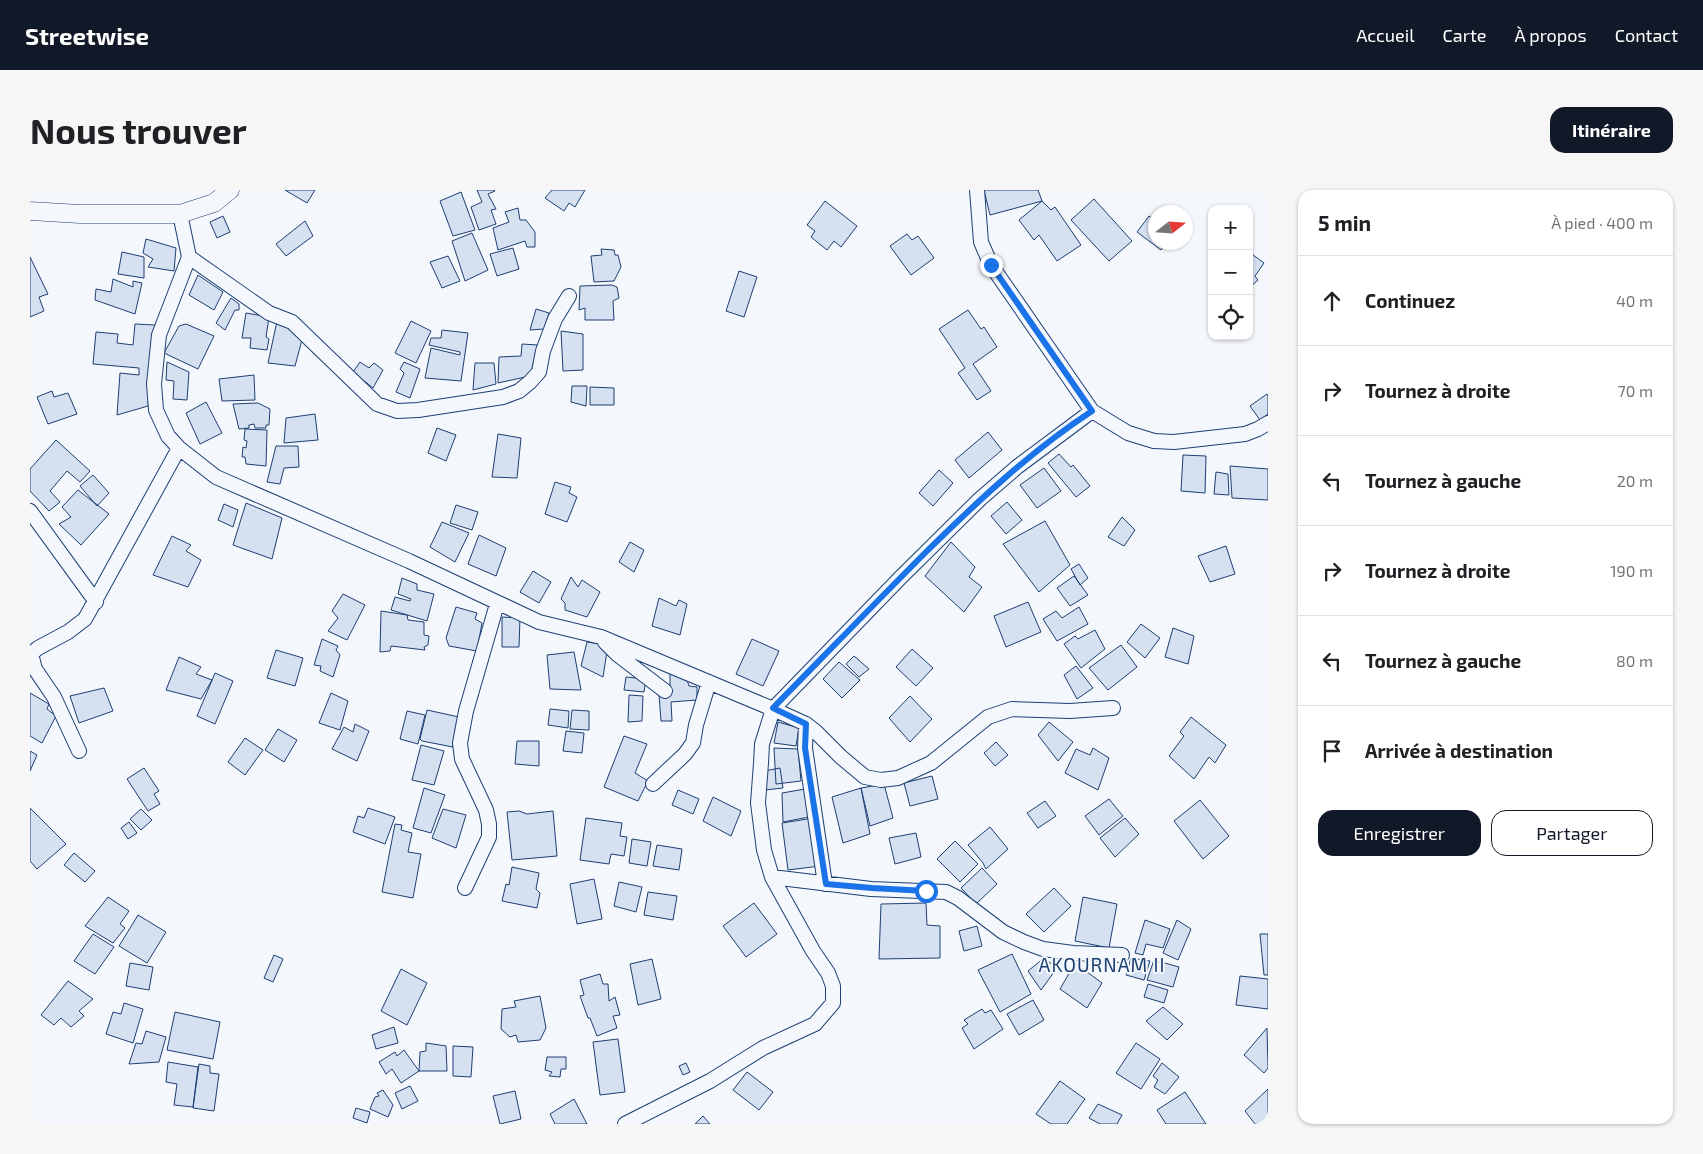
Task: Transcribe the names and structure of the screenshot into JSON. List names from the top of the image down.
{
  "districts": ["AKOURNAM II"],
  "north": "right",
  "page": {
    "header": "Streetwise",
    "nav": [
      "Accueil",
      "Carte",
      "À propos",
      "Contact"
    ],
    "buttons": [
      "Itinéraire",
      ["Enregistrer", "Partager"]
    ],
    "title": "Nous trouver",
    "heading": ["5 min", "À pied · 400 m"],
    "map_buttons": ["+", "−"],
    "list": [
      ["Continuez", "40 m"],
      ["Tournez à droite", "70 m"],
      ["Tournez à gauche", "20 m"],
      ["Tournez à droite", "190 m"],
      ["Tournez à gauche", "80 m"],
      "Arrivée à destination"
    ]
  }
}
